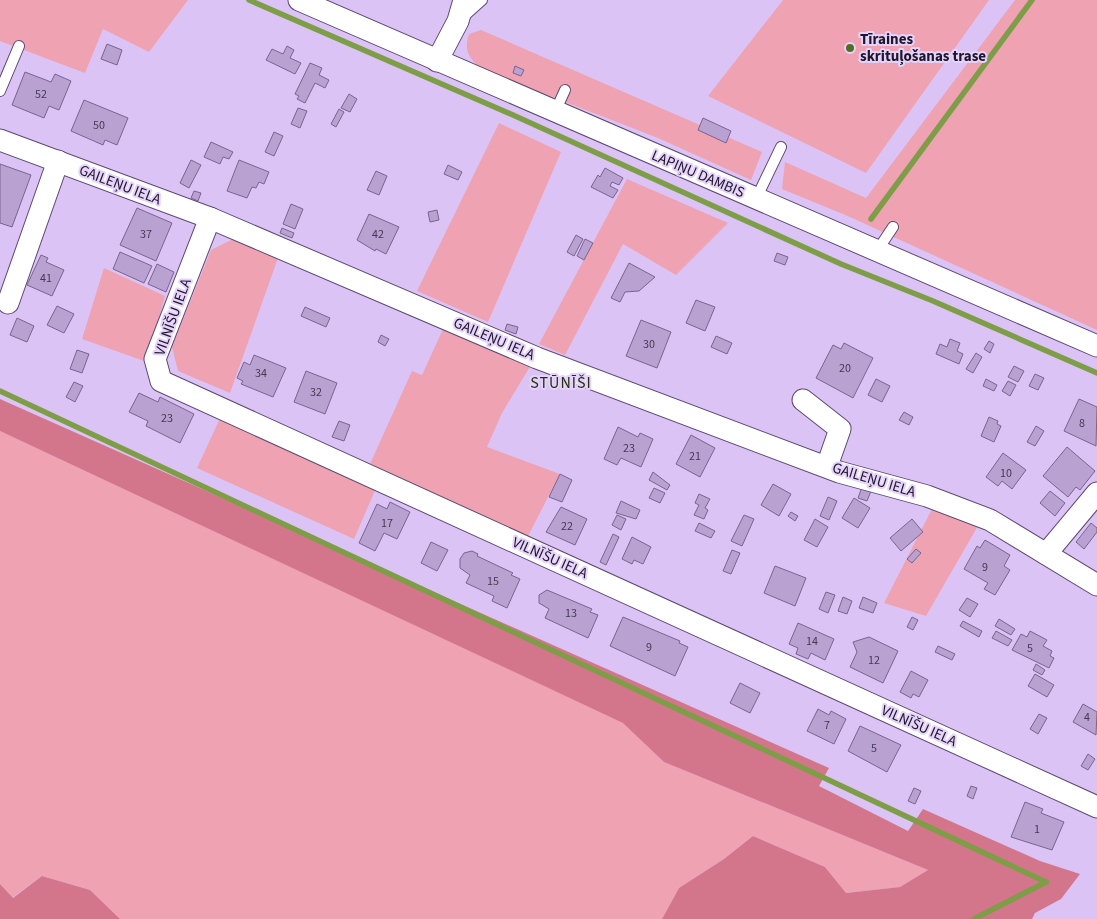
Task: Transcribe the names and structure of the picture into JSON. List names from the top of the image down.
{
  "streets": {
    "street": ["LAPIŅU DAMBIS", "GAILEŅU IELA", "VILNĪŠU IELA"]
  },
  "crossings": [
    ["GAILEŅU IELA", "VILNĪŠU IELA"]
  ],
  "districts": ["STŪNĪŠI"],
  "places": ["Tīraines skrituļošanas trase"],
  "house_numbers": [
    "52",
    "50",
    "37",
    "42",
    "41",
    "30",
    "20",
    "34",
    "32",
    "23",
    "8",
    "23",
    "21",
    "10",
    "17",
    "22",
    "9",
    "15",
    "13",
    "14",
    "9",
    "5",
    "12",
    "4",
    "7",
    "5",
    "1"
  ]
}
